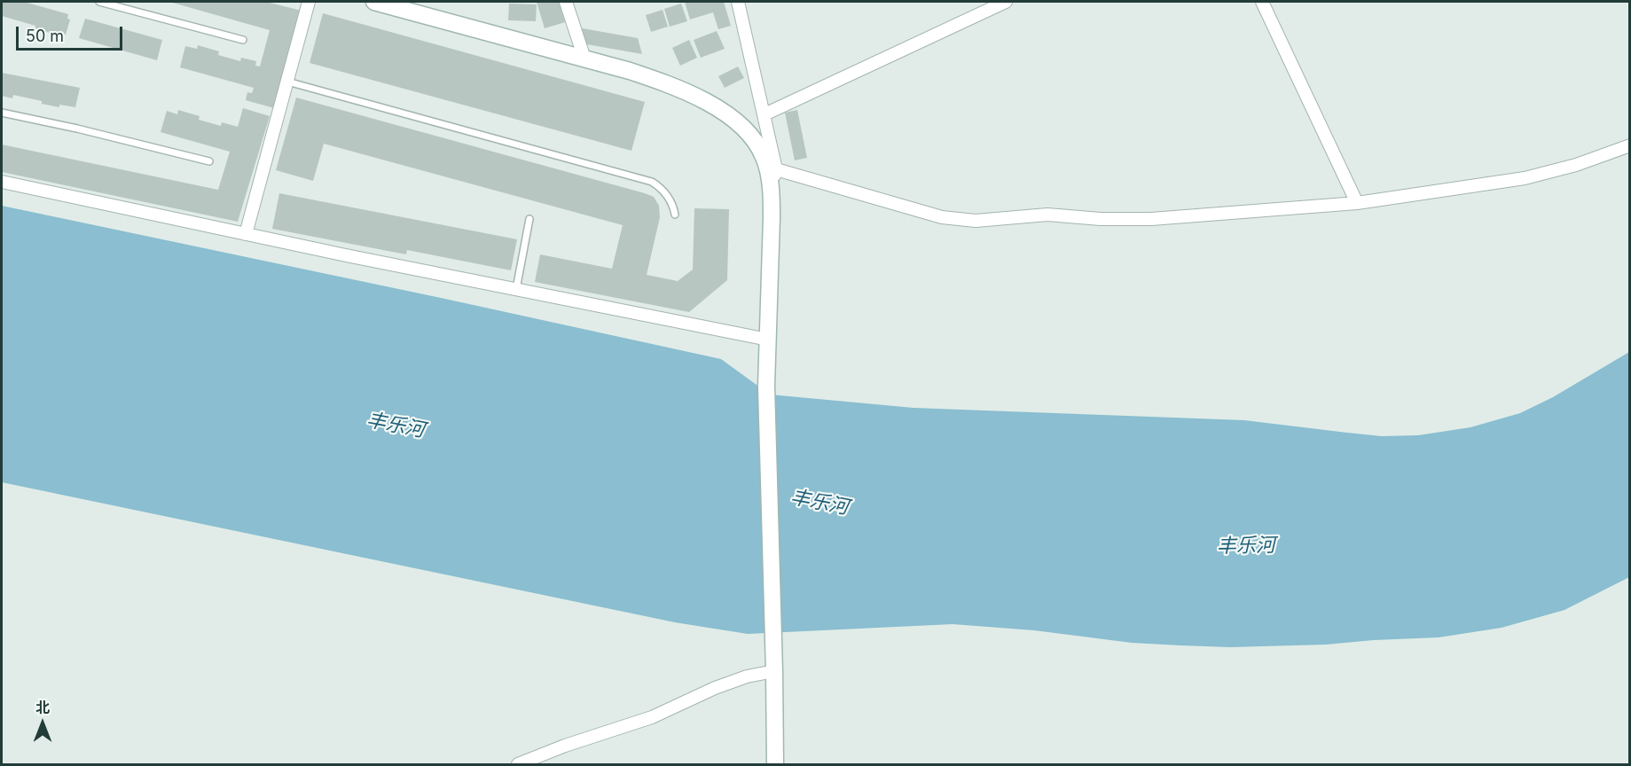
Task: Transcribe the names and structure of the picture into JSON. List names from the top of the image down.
{
  "water": ["丰乐河"],
  "scale_bar": "50 m",
  "north": "top"
}
